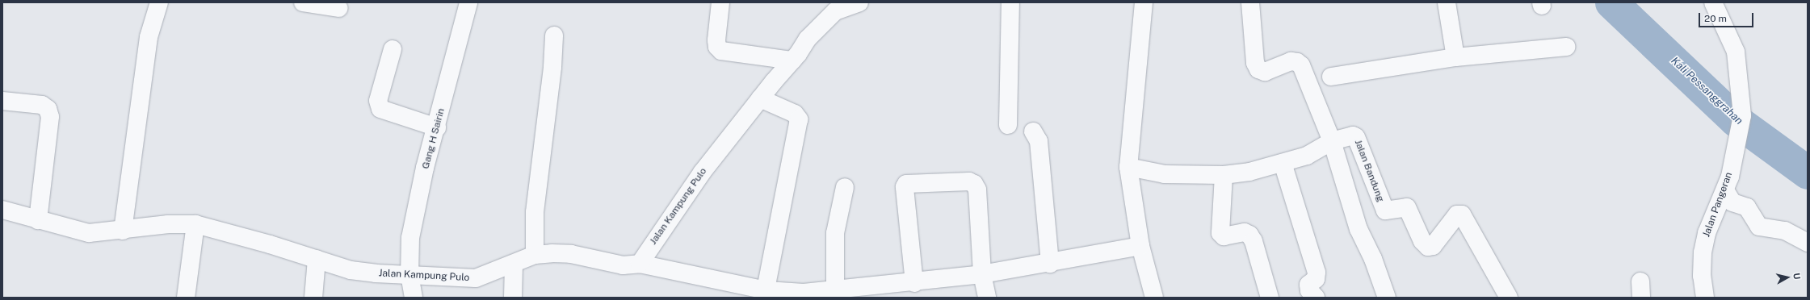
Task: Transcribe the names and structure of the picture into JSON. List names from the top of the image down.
{
  "streets": {
    "street": [
      "Gang H Sairin",
      "Jalan Bandung",
      "Jalan Pangeran",
      "Jalan Kampung Pulo"
    ]
  },
  "crossings": [
    ["Gang H Sairin", "Jalan Kampung Pulo"]
  ],
  "water": ["Kali Pessanggrahan"],
  "scale_bar": "20 m",
  "north": "right"
}
